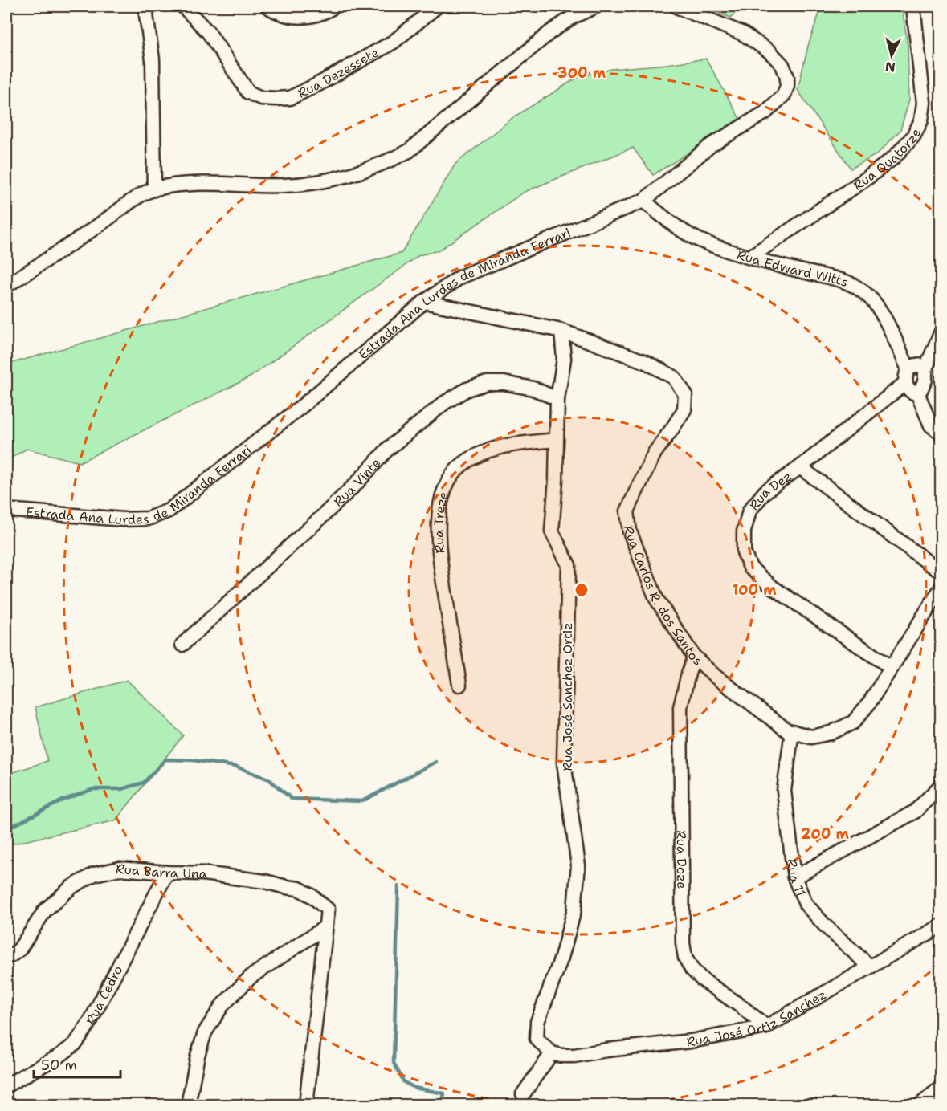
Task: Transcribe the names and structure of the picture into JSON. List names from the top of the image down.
{
  "streets": {
    "street": [
      "Rua Dezessete",
      "Rua Quatorze",
      "Rua Edward Witts",
      "Estrada Ana Lurdes de Miranda Ferrari",
      "Rua Vinte",
      "Rua Dez",
      "Rua Treze",
      "Rua Carlos R. dos Santos",
      "Rua José Sanchez Ortiz",
      "Rua Doze",
      "Rua Barra Una",
      "Rua 11",
      "Rua Cedro",
      "Rua José Ortiz Sanchez"
    ]
  },
  "crossings": [
    ["Rua Quatorze", "Rua Edward Witts"],
    ["Rua Edward Witts", "Estrada Ana Lurdes de Miranda Ferrari"],
    ["Rua Edward Witts", "Rua Dez"],
    ["Estrada Ana Lurdes de Miranda Ferrari", "Rua Carlos R. dos Santos"],
    ["Rua Vinte", "Rua José Sanchez Ortiz"],
    ["Rua Dez", "Rua Carlos R. dos Santos"],
    ["Rua Treze", "Rua José Sanchez Ortiz"],
    ["Rua Carlos R. dos Santos", "Rua José Sanchez Ortiz"],
    ["Rua Carlos R. dos Santos", "Rua Doze"],
    ["Rua Carlos R. dos Santos", "Rua 11"],
    ["Rua José Sanchez Ortiz", "Rua José Ortiz Sanchez"],
    ["Rua Doze", "Rua José Ortiz Sanchez"],
    ["Rua Barra Una", "Rua Cedro"],
    ["Rua 11", "Rua José Ortiz Sanchez"]
  ],
  "scale_bar": "50 m",
  "north": "bottom",
  "rings": ["300 m", "100 m", "200 m"]
}
